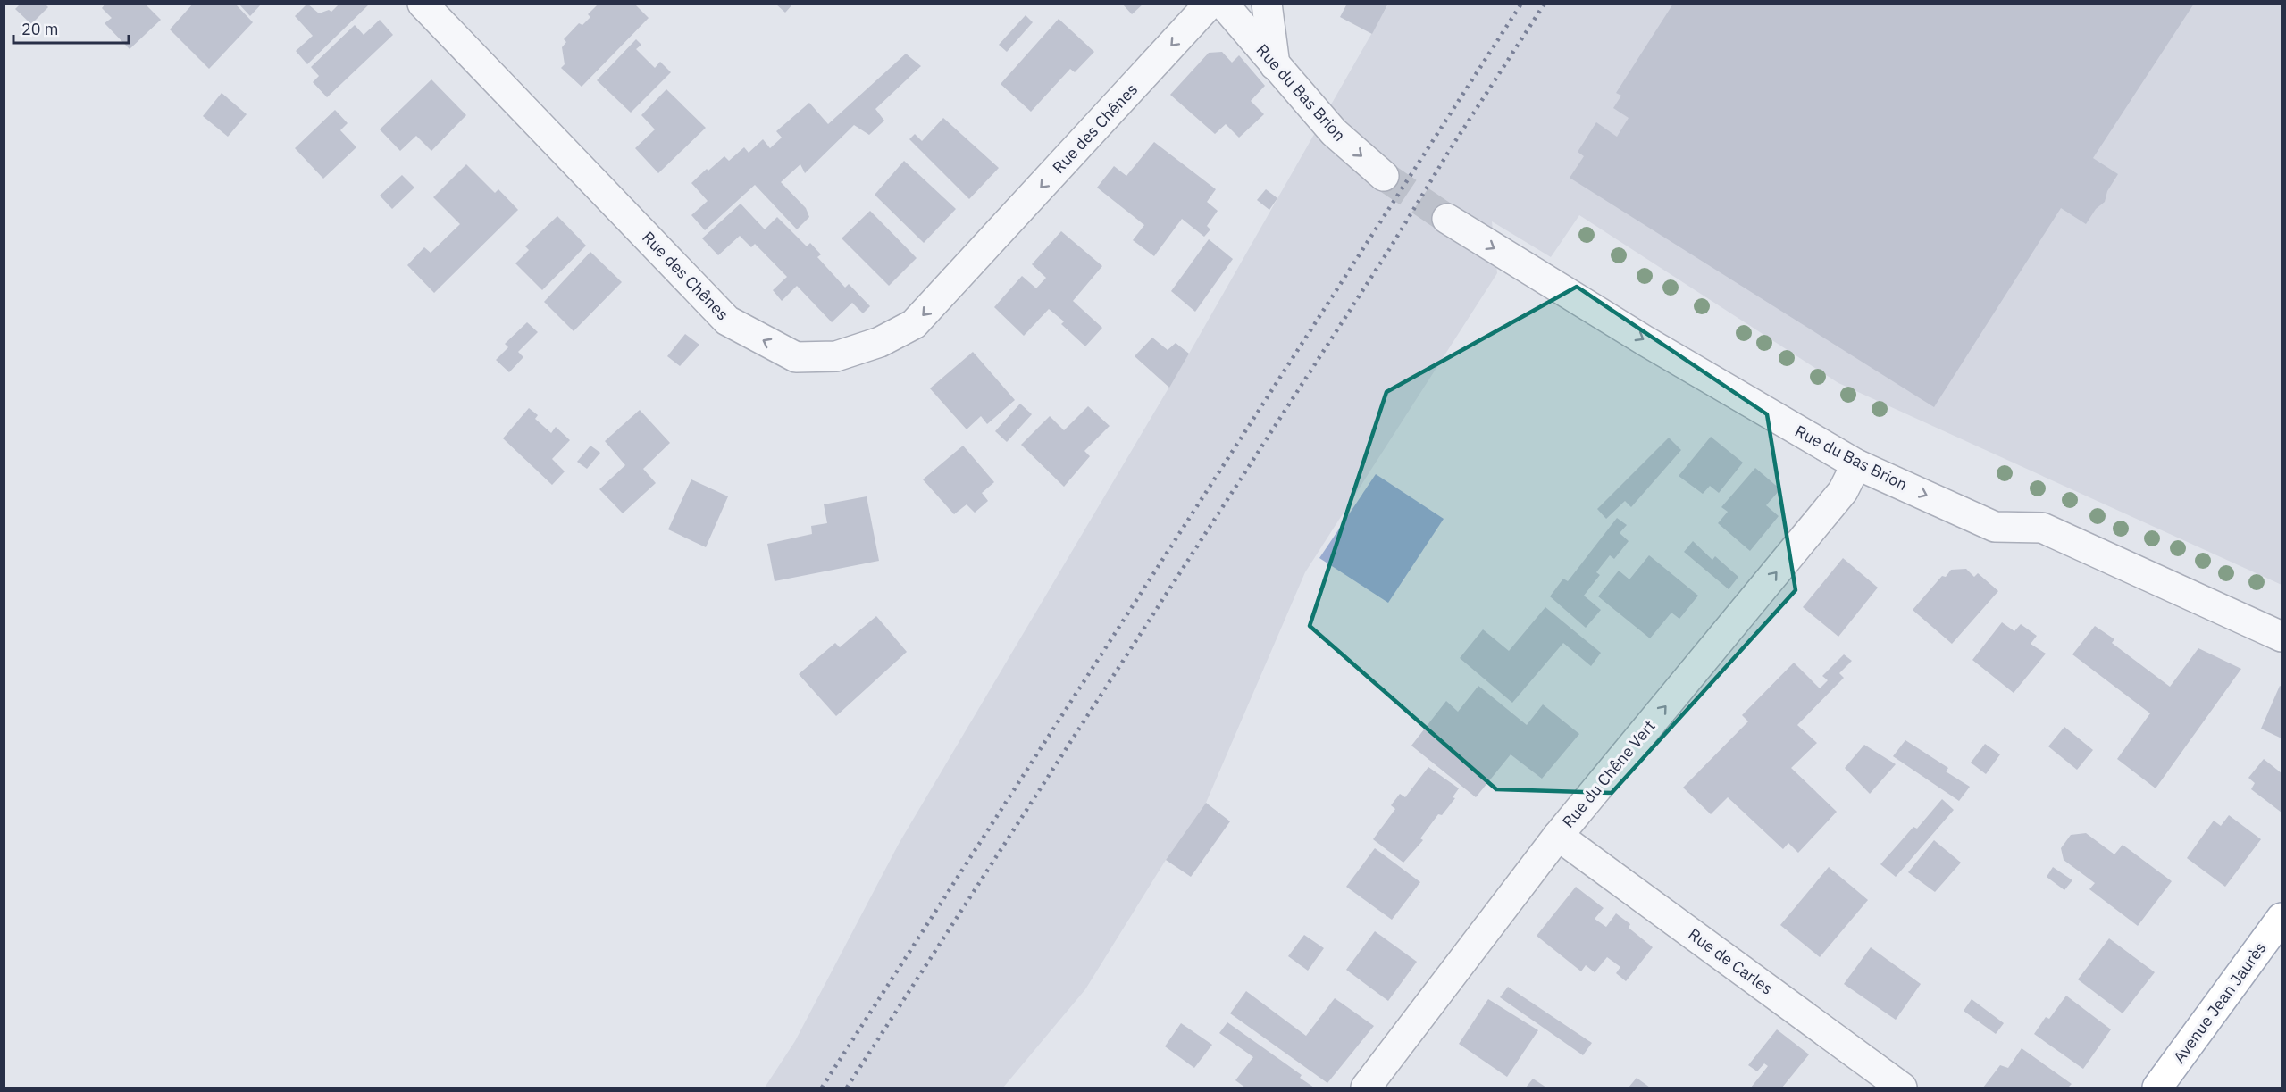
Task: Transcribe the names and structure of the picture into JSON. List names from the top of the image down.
{
  "streets": {
    "main road": ["Avenue Jean Jaurès"],
    "street": [
      "Rue du Bas Brion",
      "Rue des Chênes",
      "Rue du Chêne Vert",
      "Rue de Carles"
    ]
  },
  "crossings": [
    ["Rue du Bas Brion", "Rue du Chêne Vert"],
    ["Rue du Chêne Vert", "Rue de Carles"]
  ],
  "one_way": ["Rue du Bas Brion", "Rue du Chêne Vert"],
  "scale_bar": "20 m"
}
